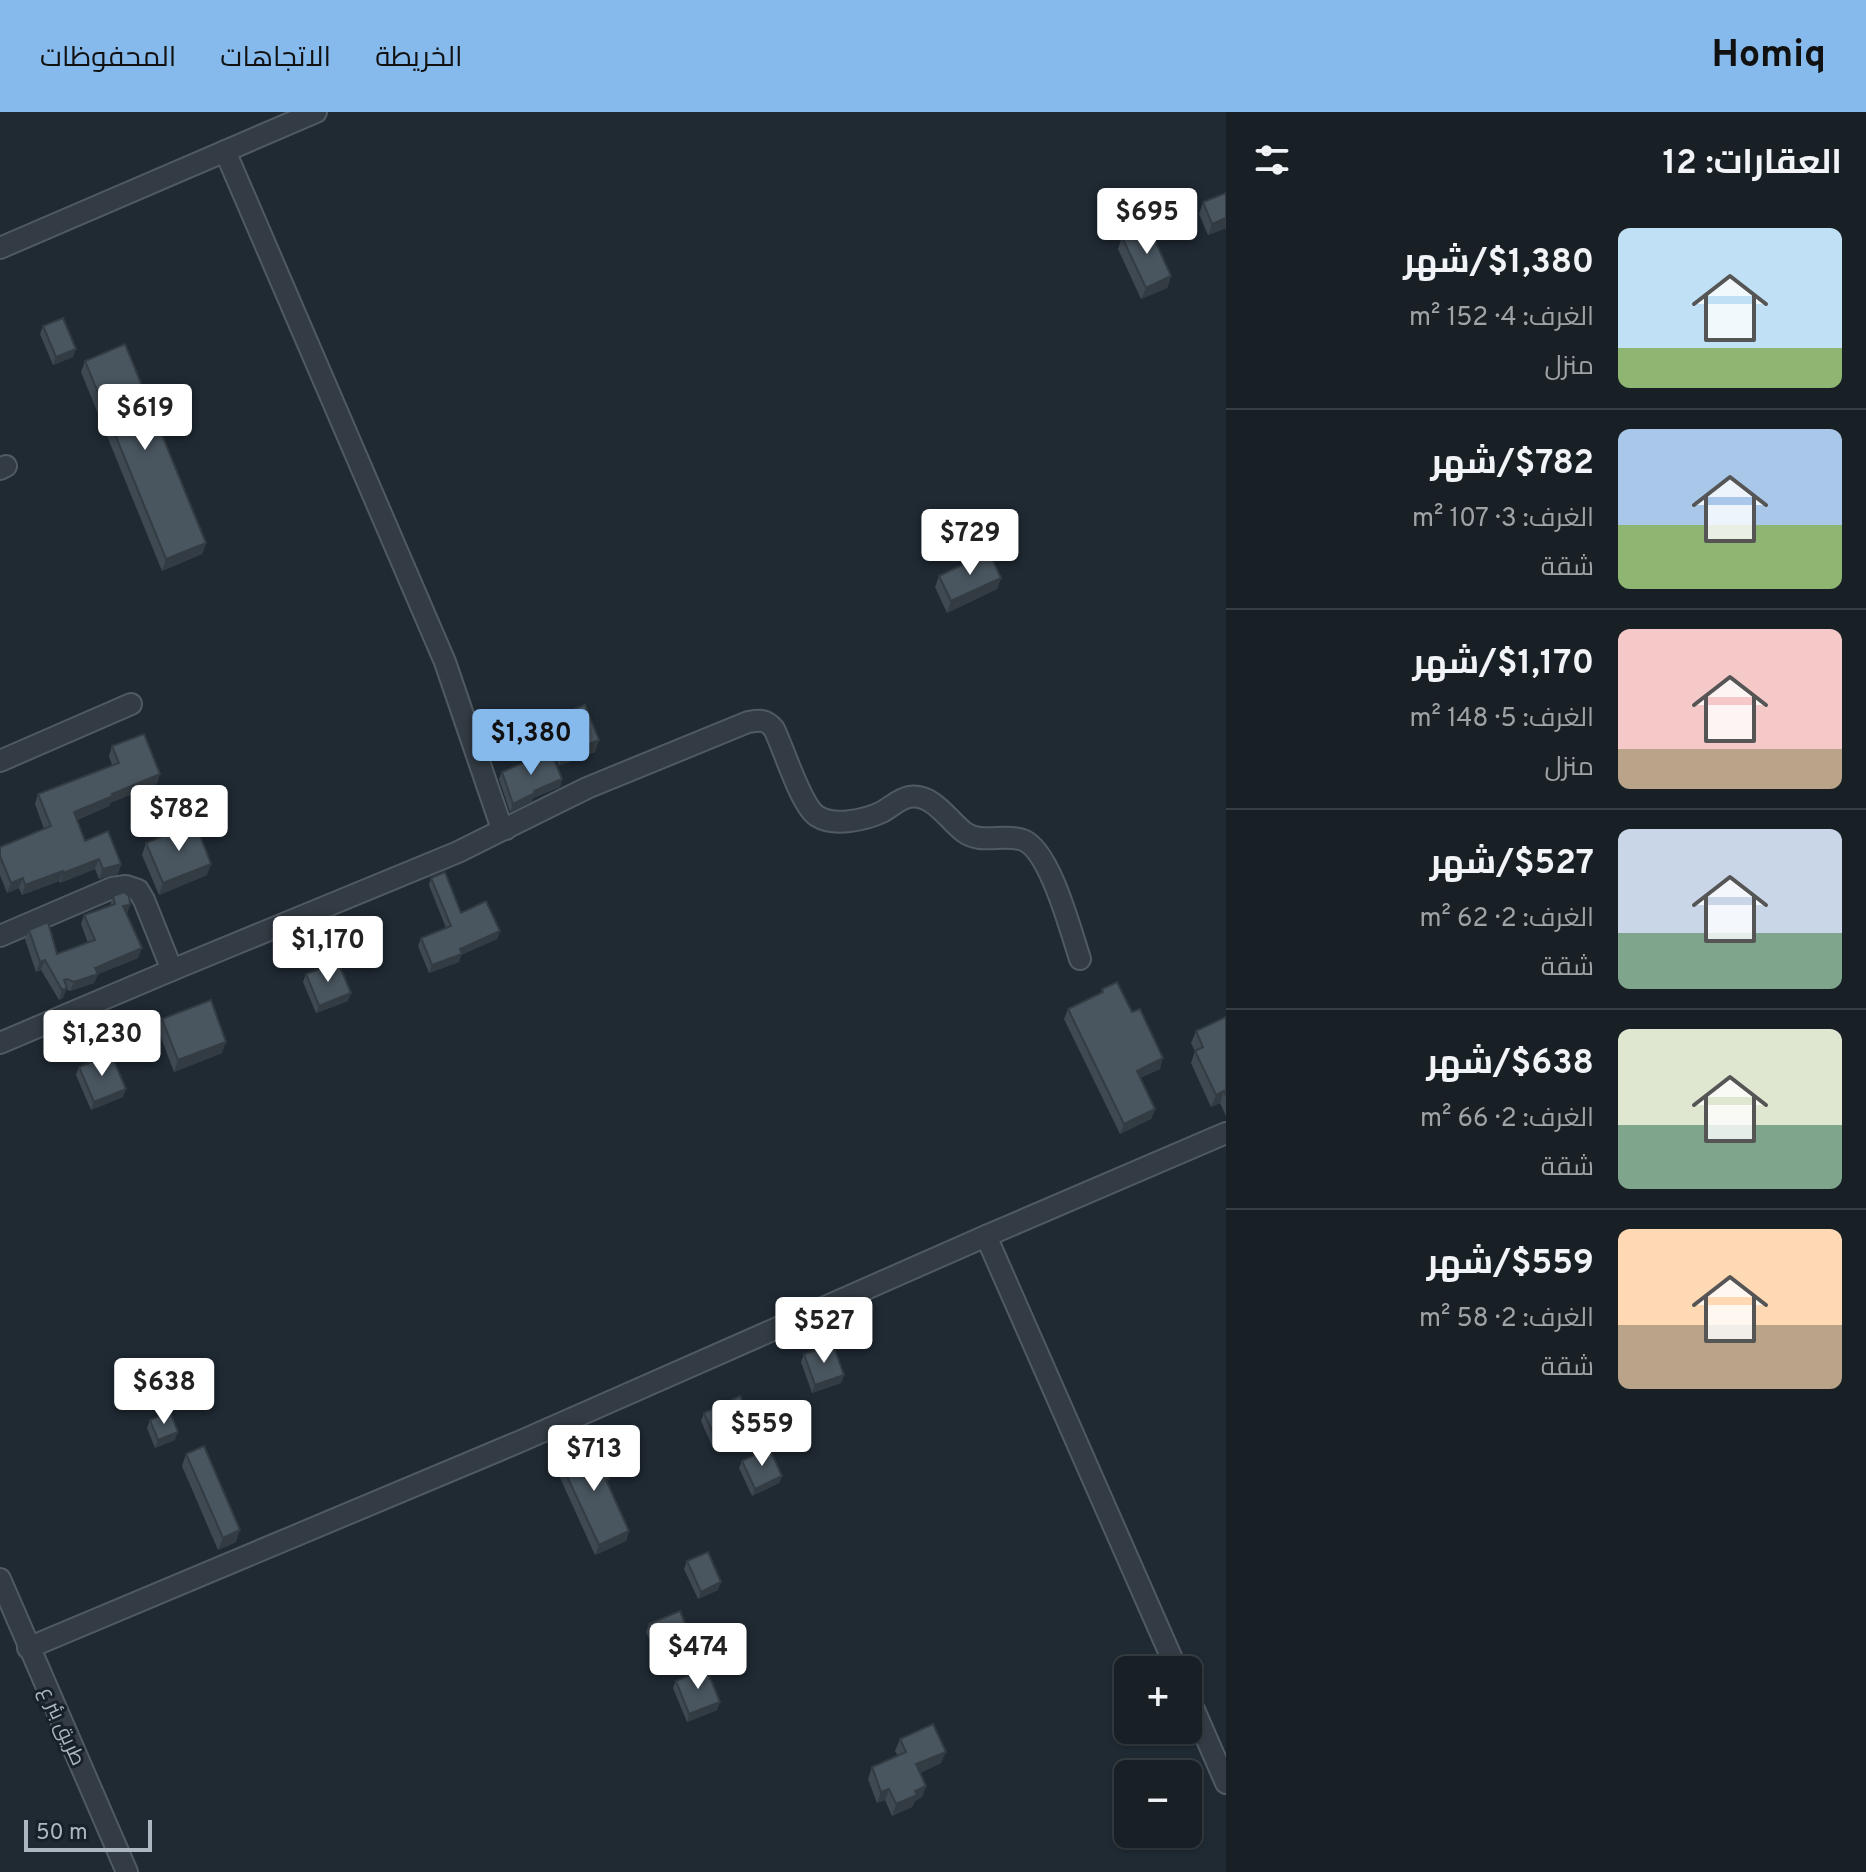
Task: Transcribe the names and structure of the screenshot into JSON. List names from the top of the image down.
{
  "streets": {
    "street": ["طريق بئر ع"]
  },
  "scale_bar": "50 m",
  "page": {
    "header": "Homiq",
    "nav": ["الخريطة", "الاتجاهات", "المحفوظات"],
    "heading": "العقارات: 12",
    "price": [
      "$695",
      "$619",
      "$729",
      "$1,380",
      "$782",
      "$1,170",
      "$1,230",
      "$527",
      "$638",
      "$559",
      "$713",
      "$474"
    ],
    "list": [
      {
        "name": "$1,380/شهر",
        "note": "الغرف: 4 · 152 m² · منزل"
      },
      {
        "name": "$782/شهر",
        "note": "الغرف: 3 · 107 m² · شقة"
      },
      {
        "name": "$1,170/شهر",
        "note": "الغرف: 5 · 148 m² · منزل"
      },
      {
        "name": "$527/شهر",
        "note": "الغرف: 2 · 62 m² · شقة"
      },
      {
        "name": "$638/شهر",
        "note": "الغرف: 2 · 66 m² · شقة"
      },
      {
        "name": "$559/شهر",
        "note": "الغرف: 2 · 58 m² · شقة"
      }
    ],
    "map_buttons": ["+", "−"],
    "scale": "50 m"
  }
}
